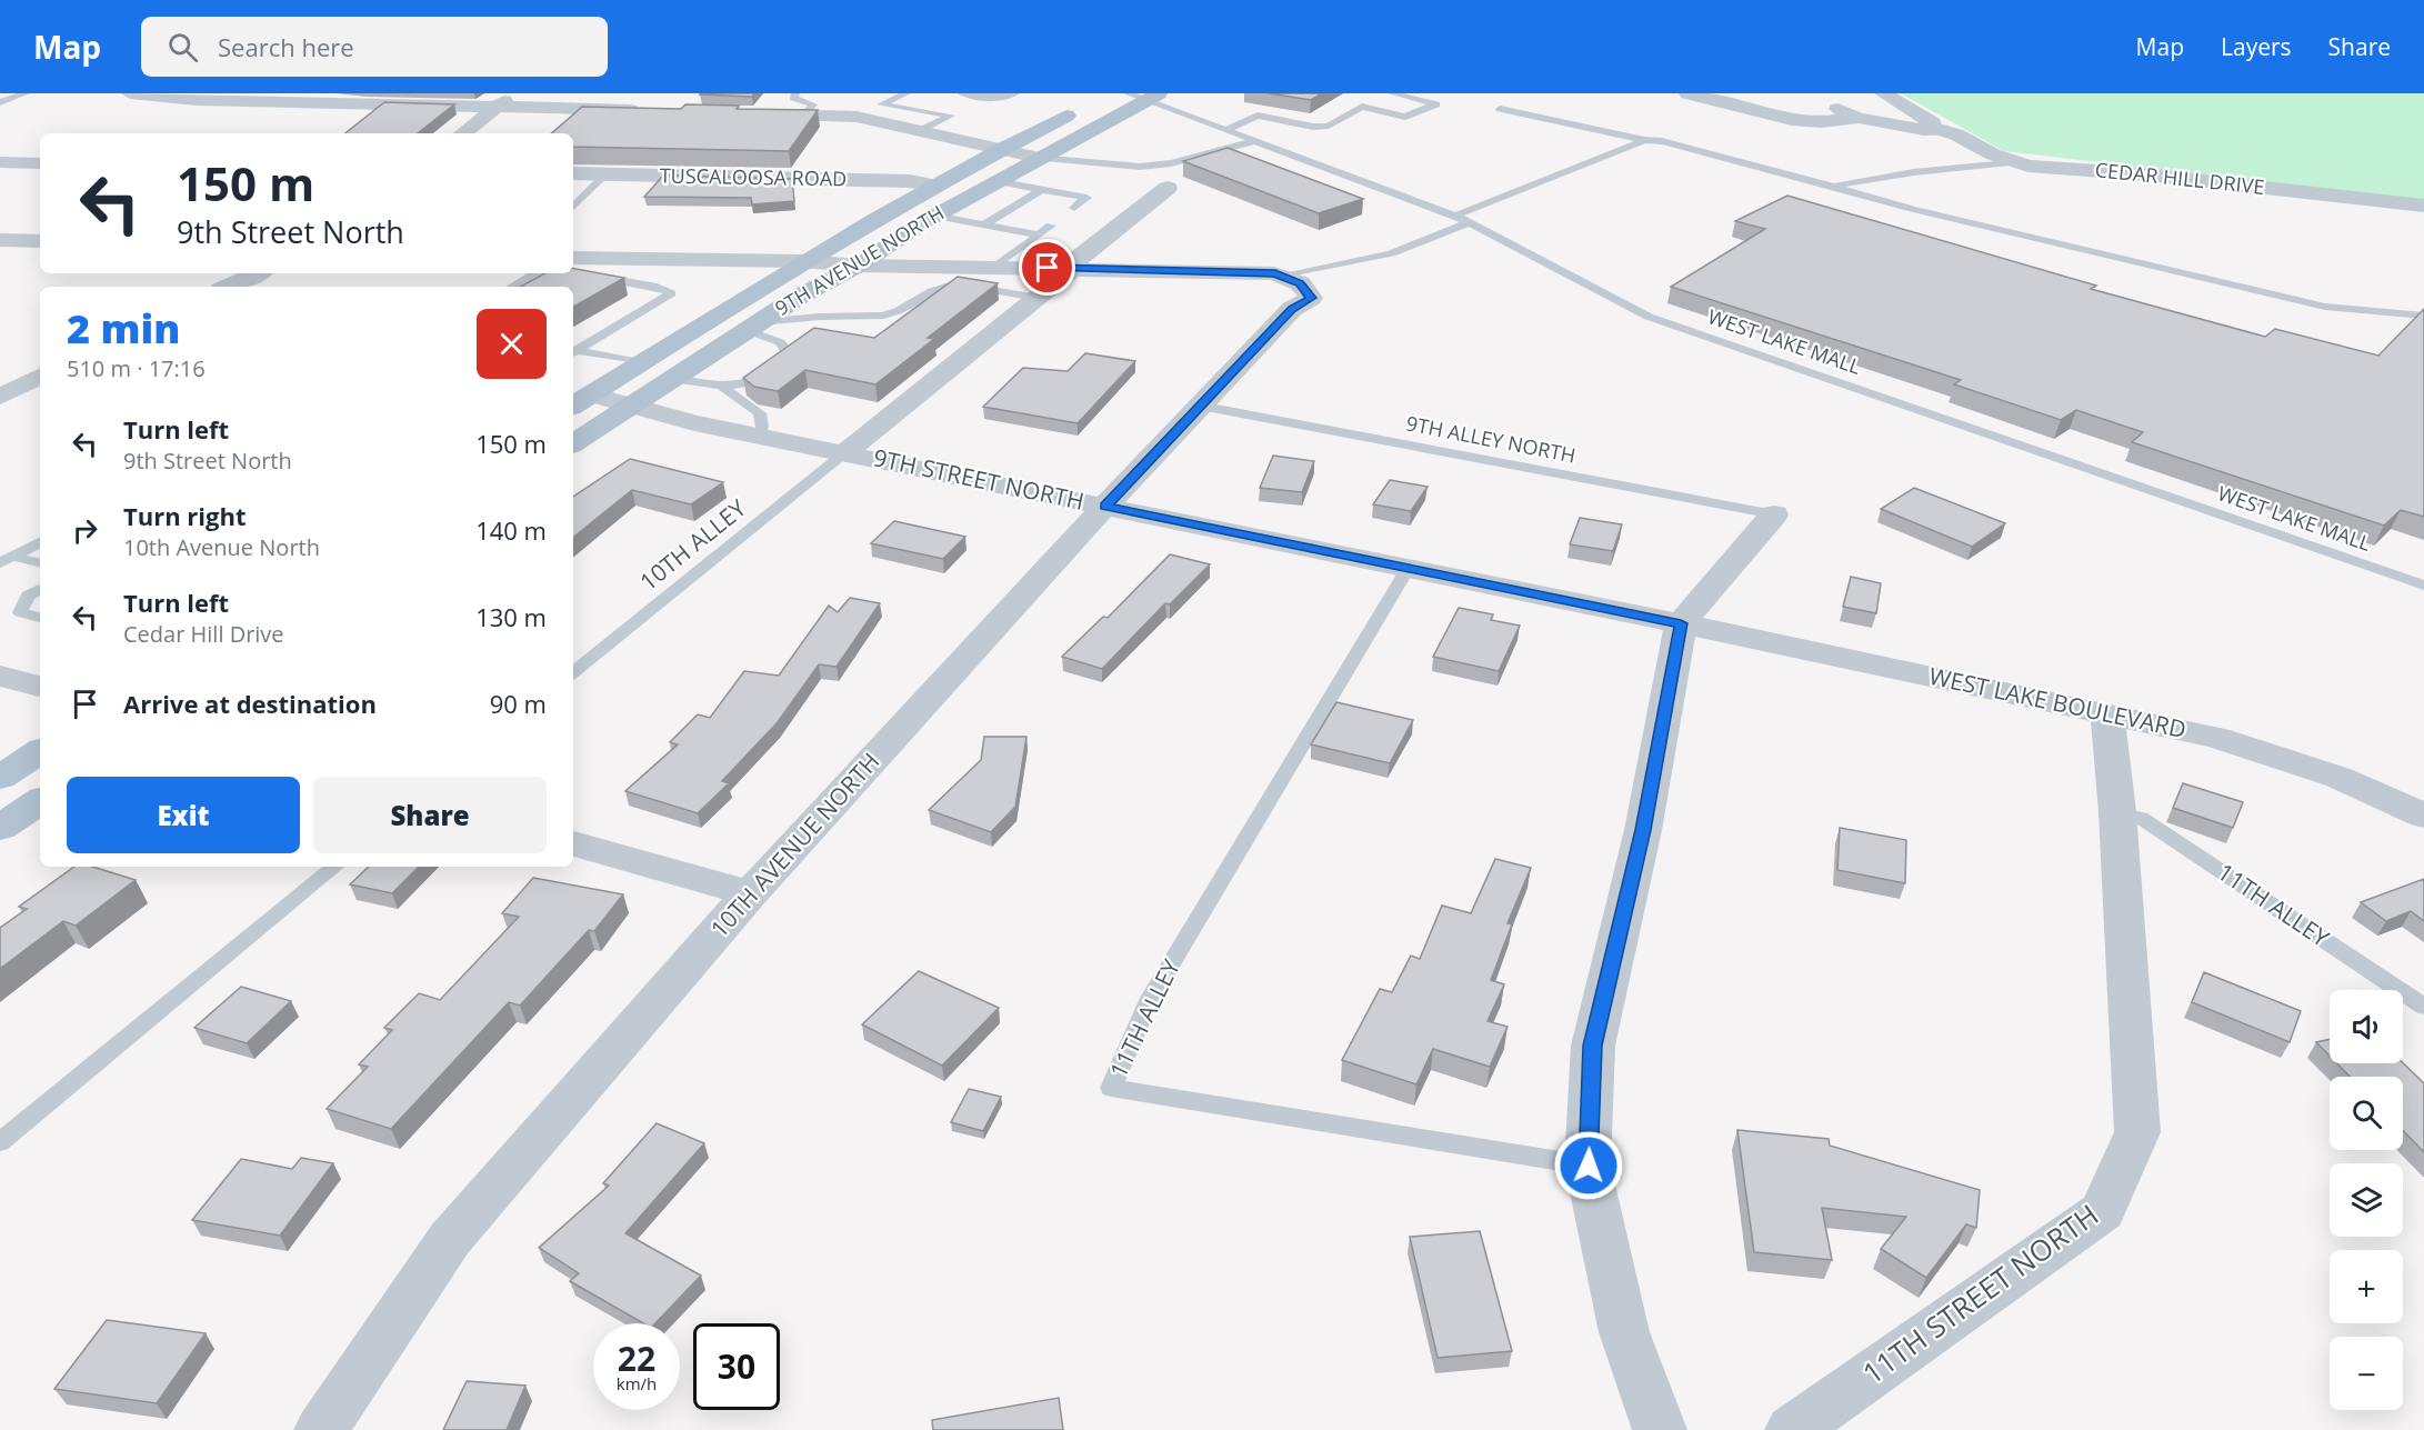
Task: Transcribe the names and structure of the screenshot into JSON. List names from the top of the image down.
{
  "streets": {
    "main road": ["9TH AVENUE NORTH"],
    "street": [
      "TUSCALOOSA ROAD",
      "CEDAR HILL DRIVE",
      "9TH STREET NORTH",
      "WEST LAKE BOULEVARD",
      "10TH AVENUE NORTH",
      "11TH STREET NORTH"
    ],
    "lane": [
      "WEST LAKE MALL",
      "9TH ALLEY NORTH",
      "10TH ALLEY",
      "11TH ALLEY"
    ]
  },
  "crossings": [
    ["TUSCALOOSA ROAD", "9TH AVENUE NORTH"],
    ["9TH AVENUE NORTH", "WEST LAKE MALL"],
    ["9TH AVENUE NORTH", "9TH STREET NORTH"],
    ["9TH ALLEY NORTH", "10TH AVENUE NORTH"],
    ["9TH STREET NORTH", "10TH ALLEY"],
    ["9TH STREET NORTH", "WEST LAKE BOULEVARD"],
    ["9TH STREET NORTH", "10TH AVENUE NORTH"],
    ["9TH STREET NORTH", "11TH ALLEY"],
    ["WEST LAKE BOULEVARD", "11TH STREET NORTH"],
    ["11TH ALLEY", "11TH STREET NORTH"]
  ],
  "page": {
    "header": "Map",
    "search": "Search here",
    "nav": ["Map", "Layers", "Share"],
    "turn": ["150 m", "9th Street North"],
    "heading": ["2 min", "510 m · 17:16"],
    "list": [
      {
        "name": "Turn left",
        "note": "9th Street North",
        "value": "150 m"
      },
      {
        "name": "Turn right",
        "note": "10th Avenue North",
        "value": "140 m"
      },
      {
        "name": "Turn left",
        "note": "Cedar Hill Drive",
        "value": "130 m"
      },
      {
        "name": "Arrive at destination",
        "value": "90 m"
      }
    ],
    "buttons": ["Exit", "Share"],
    "map_buttons": ["+", "−"],
    "speed": "22 km/h",
    "limit": "30"
  }
}
